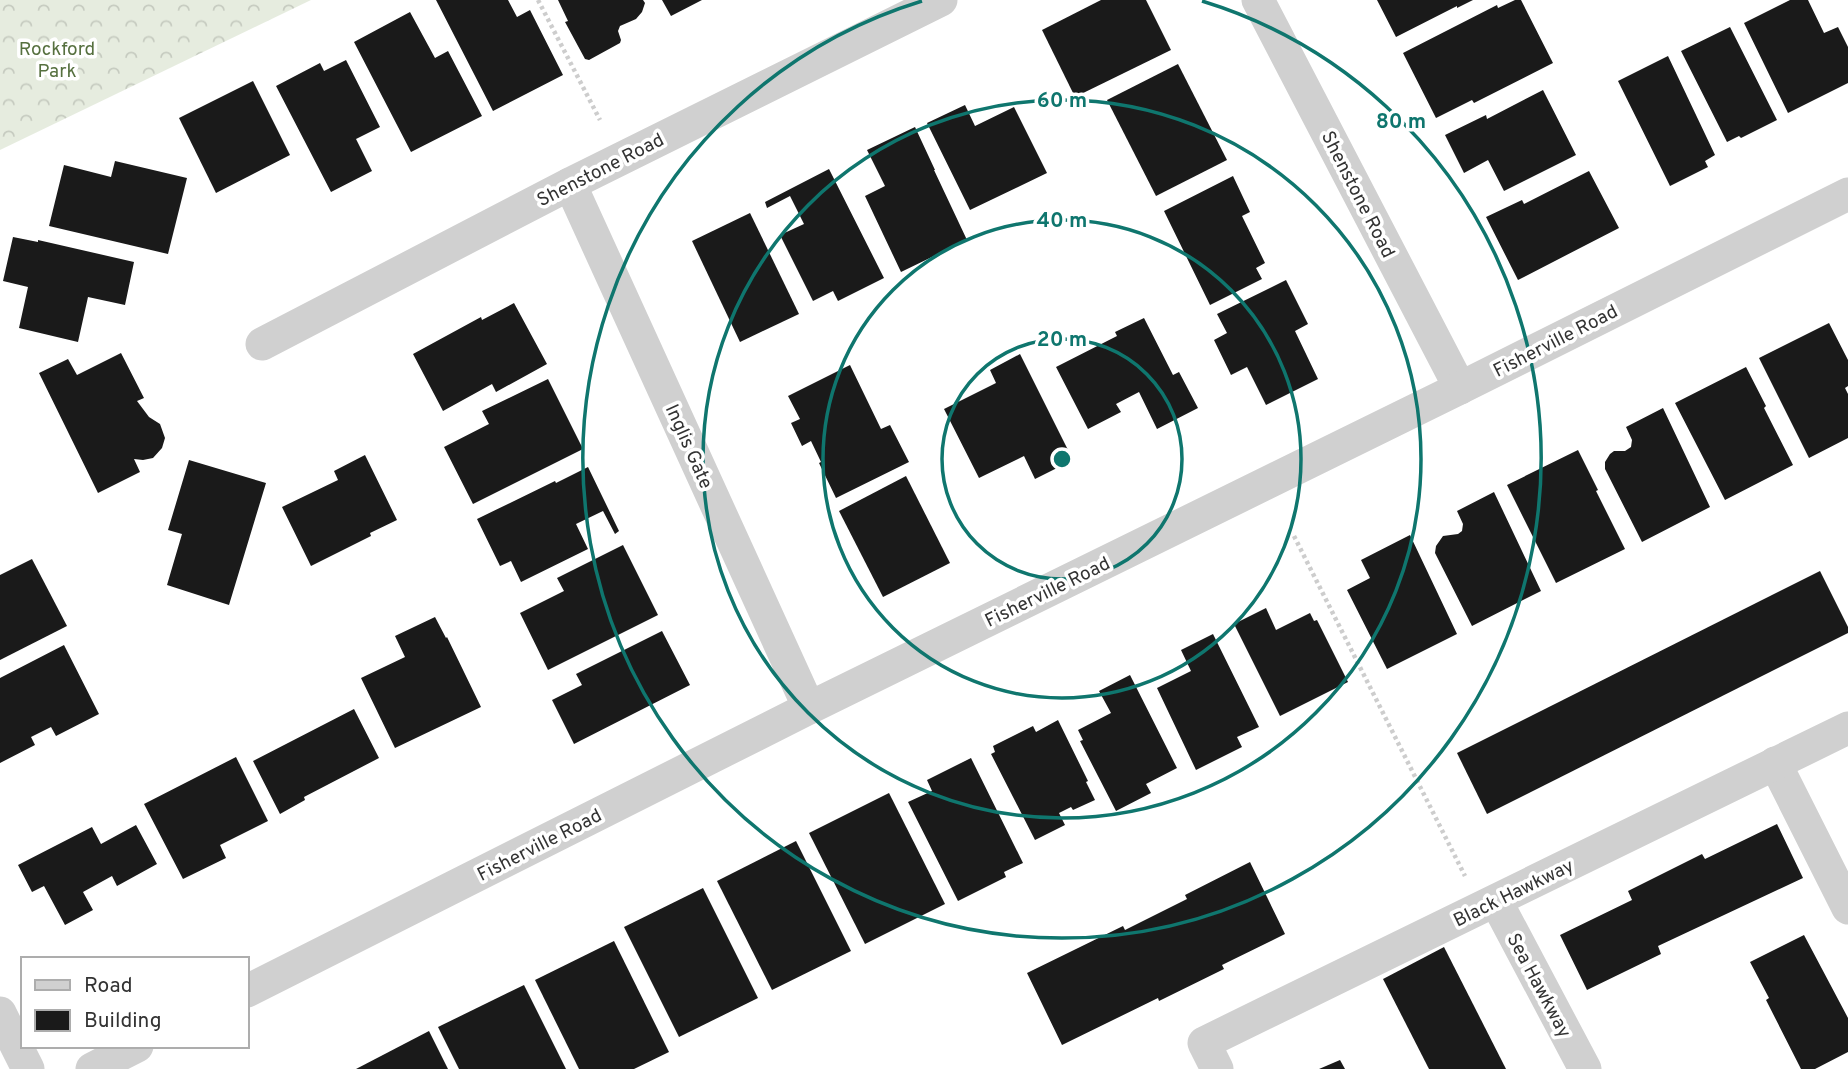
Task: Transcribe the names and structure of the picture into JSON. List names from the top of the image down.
{
  "streets": {
    "street": [
      "Shenstone Road",
      "Fisherville Road",
      "Inglis Gate",
      "Black Hawkway",
      "Sea Hawkway"
    ]
  },
  "crossings": [
    ["Shenstone Road", "Fisherville Road"],
    ["Shenstone Road", "Inglis Gate"],
    ["Fisherville Road", "Inglis Gate"],
    ["Black Hawkway", "Sea Hawkway"]
  ],
  "parks": ["Rockford Park"],
  "legend": ["Road", "Building"],
  "rings": [
    "60 m",
    "80 m",
    "40 m",
    "20 m"
  ]
}
